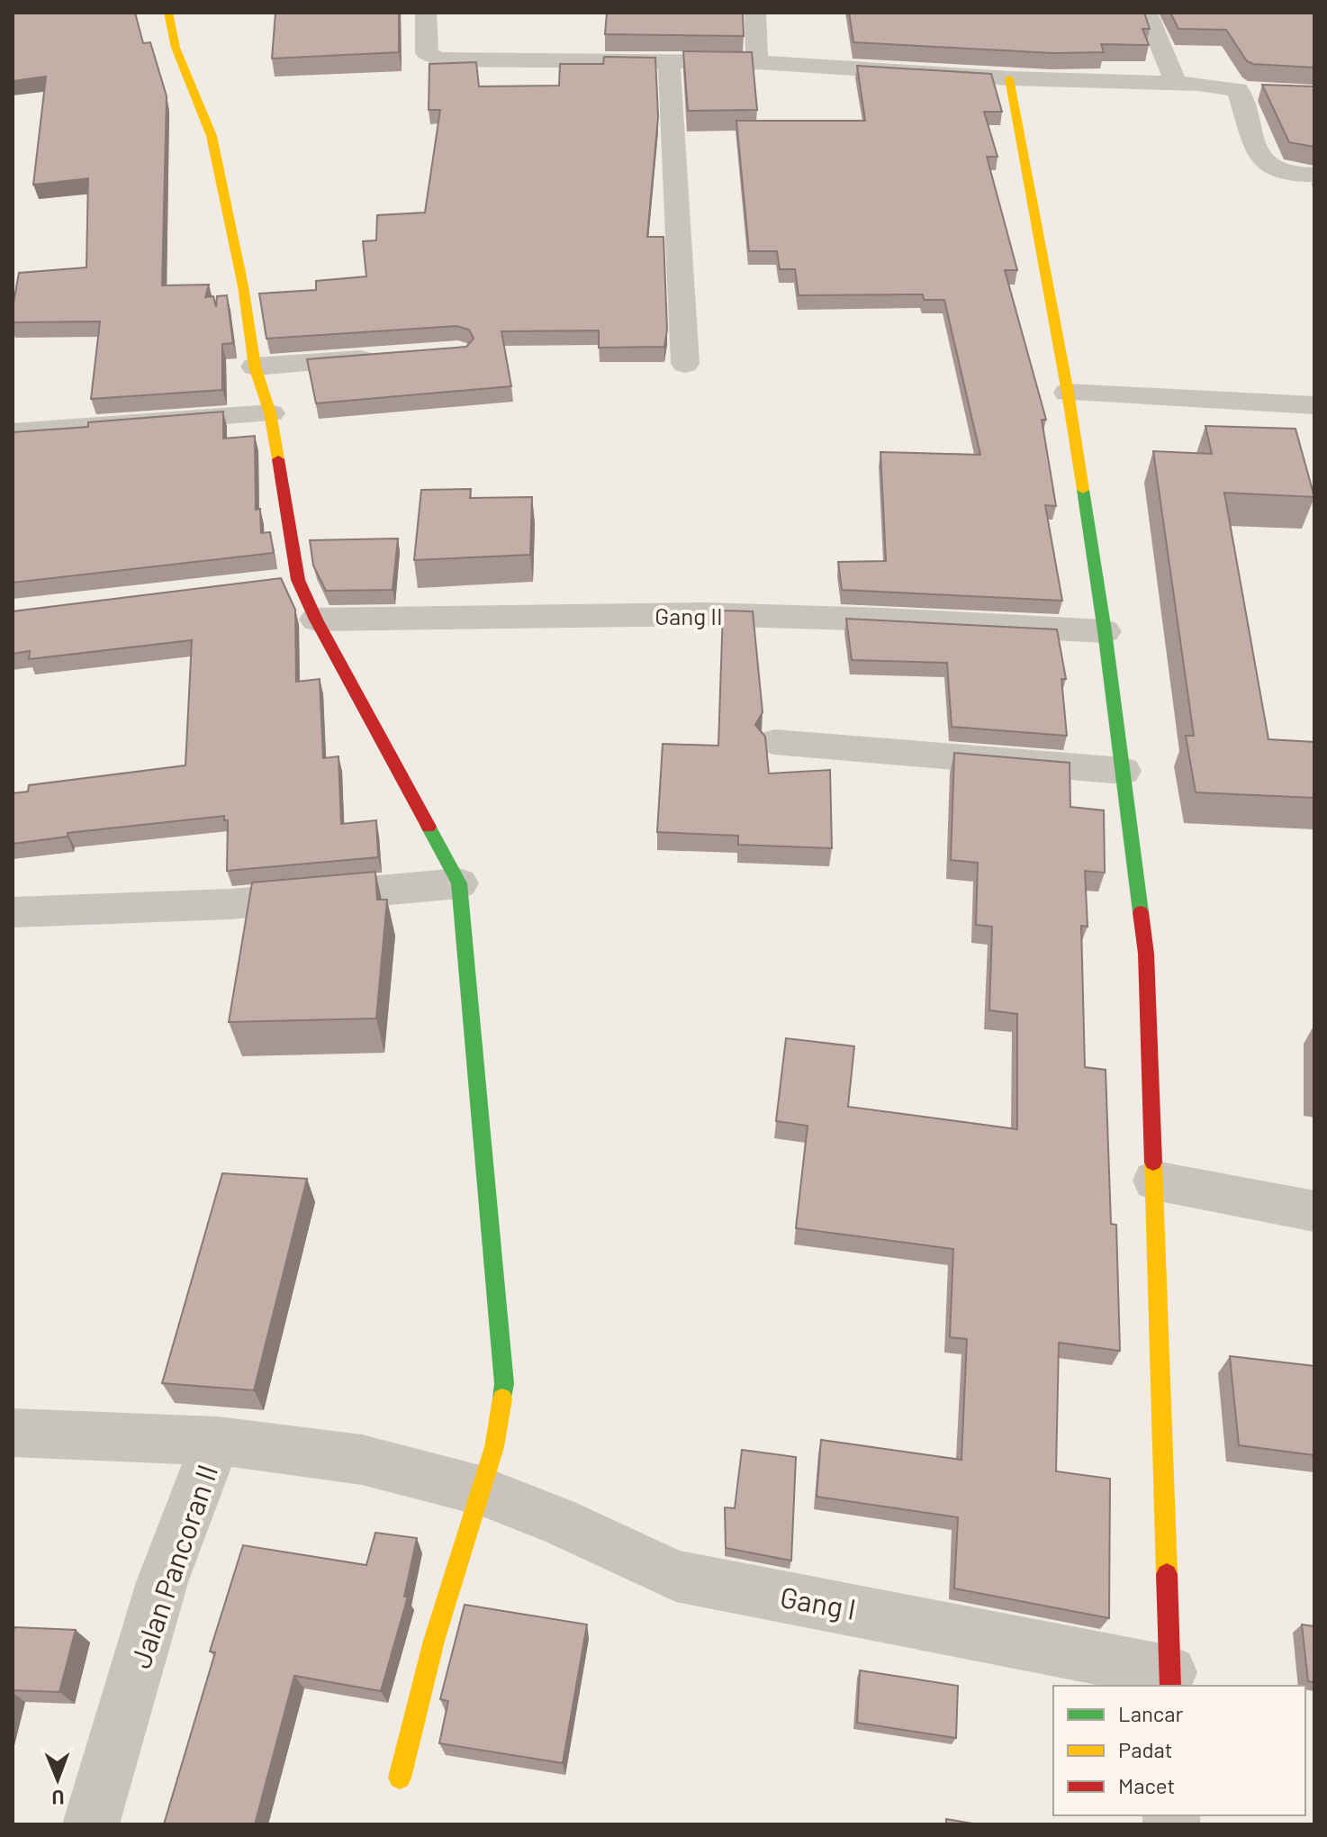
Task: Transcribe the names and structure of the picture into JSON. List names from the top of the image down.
{
  "streets": {
    "street": ["Gang II", "Jalan Pancoran II", "Gang I"]
  },
  "crossings": [
    ["Jalan Pancoran II", "Gang I"]
  ],
  "legend": ["Lancar", "Padat", "Macet"],
  "north": "bottom"
}
